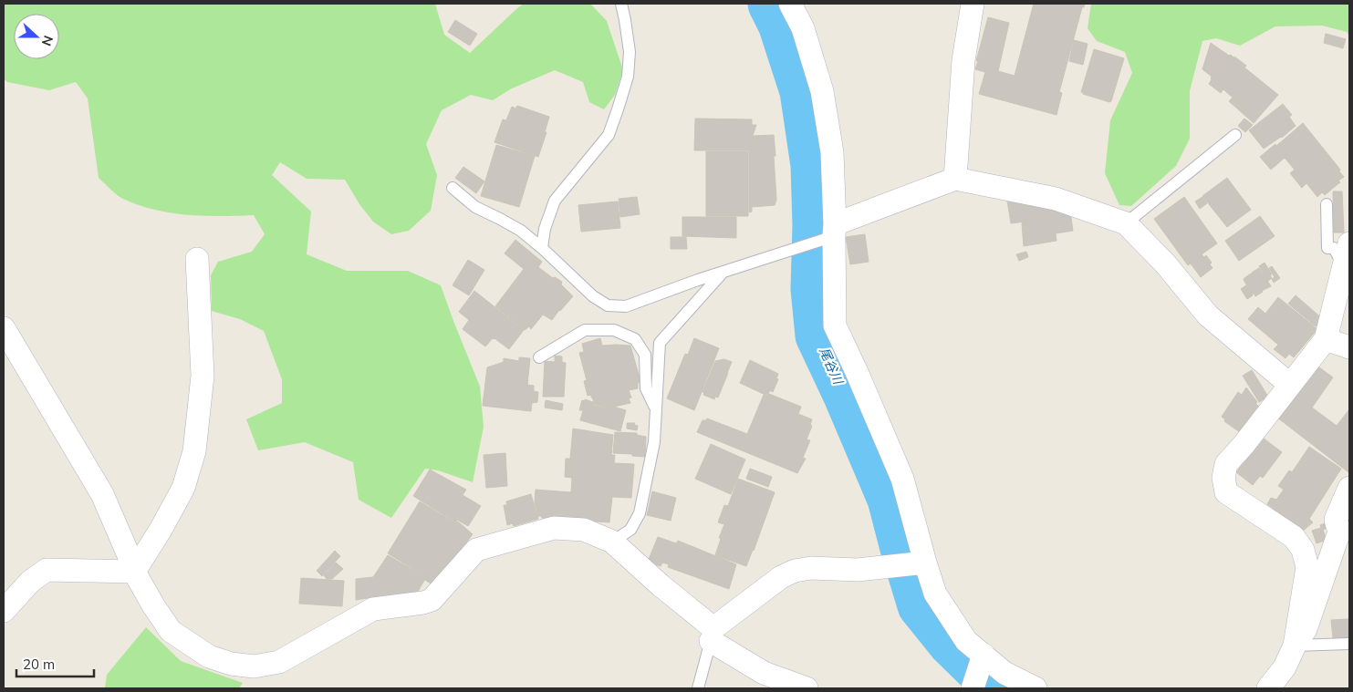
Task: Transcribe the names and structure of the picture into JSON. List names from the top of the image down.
{
  "water": ["尾谷川"],
  "scale_bar": "20 m",
  "north": "right"
}
